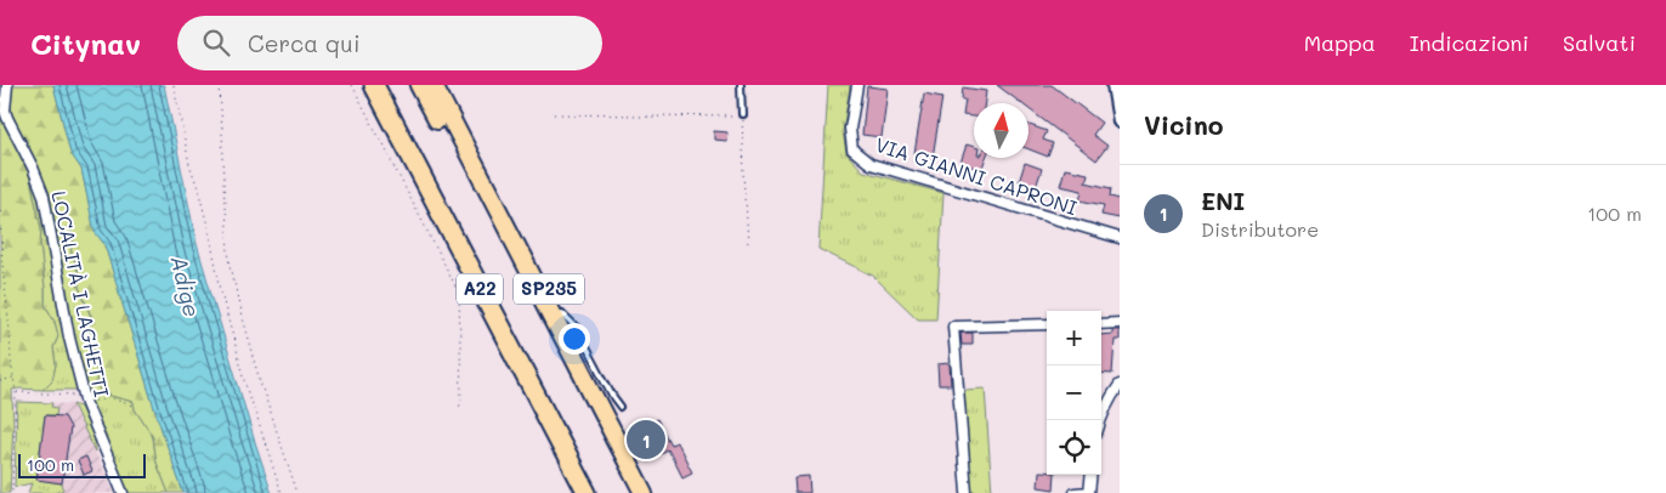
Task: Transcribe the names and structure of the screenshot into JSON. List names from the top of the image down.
{
  "streets": {
    "highway": ["A22", "SP235"],
    "street": ["VIA GIANNI CAPRONI", "LOCALITÀ I LAGHETTI"]
  },
  "water": ["Adige"],
  "scale_bar": "100 m",
  "north": "top",
  "page": {
    "header": "Citynav",
    "search": "Cerca qui",
    "nav": ["Mappa", "Indicazioni", "Salvati"],
    "heading": "Vicino",
    "list": [
      {
        "mark": "1",
        "name": "ENI",
        "note": "Distributore",
        "value": "100 m"
      }
    ],
    "map_buttons": ["+", "−"],
    "pins": "1",
    "scale": "100 m"
  }
}
